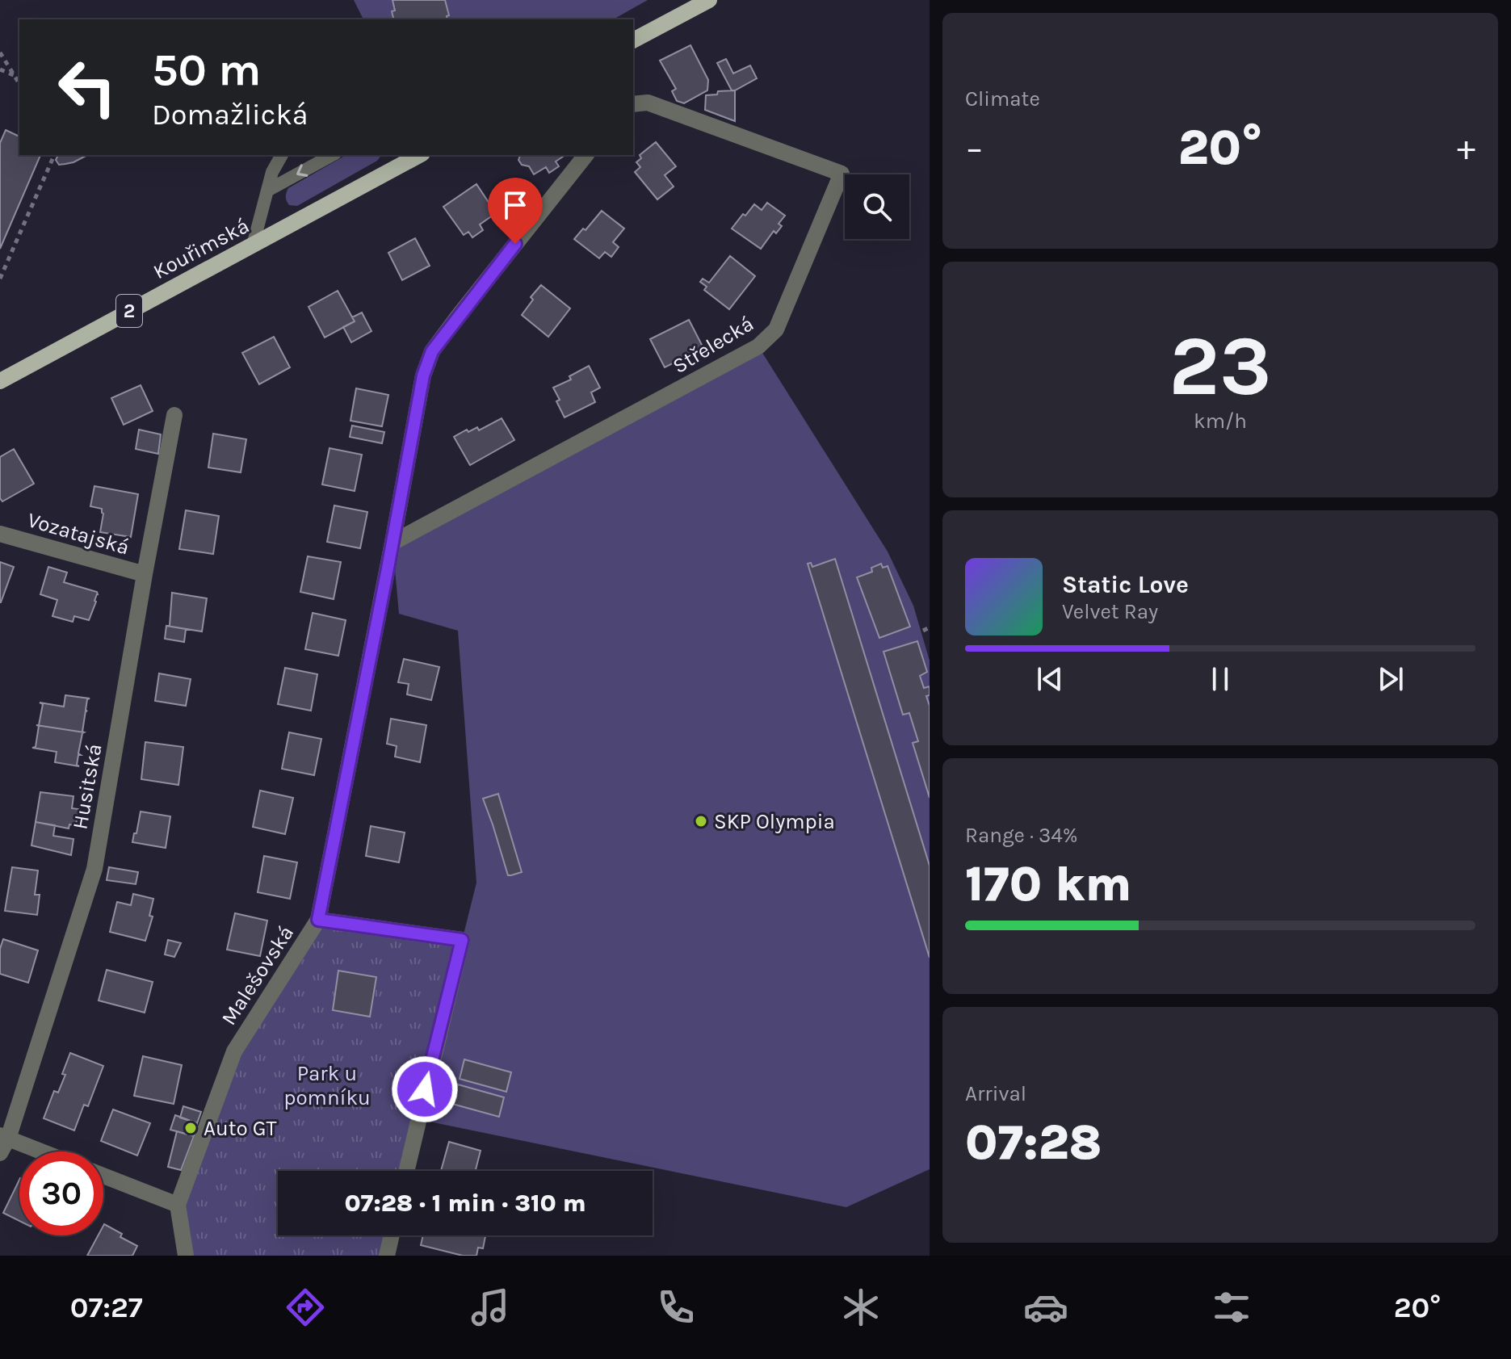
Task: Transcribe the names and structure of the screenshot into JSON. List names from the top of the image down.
{
  "streets": {
    "main road": ["Kouřimská", "2"],
    "street": [
      "Střelecká",
      "Vozatajská",
      "Husitská",
      "Malešovská"
    ]
  },
  "crossings": [
    ["Střelecká", "Malešovská"],
    ["Vozatajská", "Husitská"]
  ],
  "parks": ["Park u pomníku"],
  "places": ["SKP Olympia", "Auto GT"],
  "page": {
    "tile": [
      "Climate",
      ["23", "km/h"],
      ["Range · 34%", "170 km"],
      ["Arrival", "07:28"]
    ],
    "turn": ["50 m", "Domažlická"],
    "heat": ["−", "20°", "+"],
    "song": ["Static Love", "Velvet Ray"],
    "limit": "30",
    "trip": "07:28 · 1 min · 310 m",
    "tabs": ["07:27", "20°"]
  }
}
